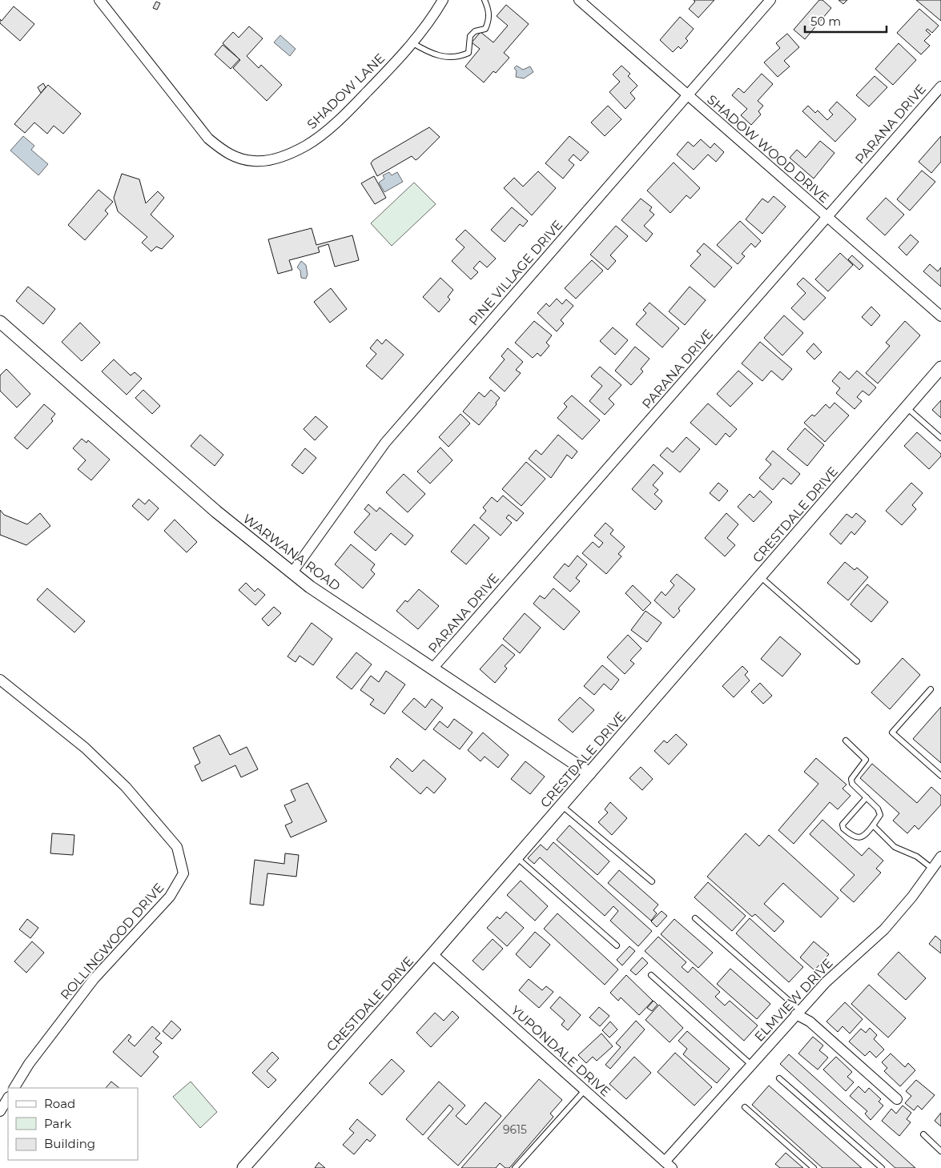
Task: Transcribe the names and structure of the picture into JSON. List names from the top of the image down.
{
  "streets": {
    "street": [
      "SHADOW LANE",
      "PARANA DRIVE",
      "SHADOW WOOD DRIVE",
      "PINE VILLAGE DRIVE",
      "CRESTDALE DRIVE",
      "WARWANA ROAD",
      "ROLLINGWOOD DRIVE",
      "ELMVIEW DRIVE",
      "YUPONDALE DRIVE"
    ]
  },
  "crossings": [
    ["PARANA DRIVE", "SHADOW WOOD DRIVE"],
    ["PARANA DRIVE", "WARWANA ROAD"],
    ["SHADOW WOOD DRIVE", "PINE VILLAGE DRIVE"],
    ["PINE VILLAGE DRIVE", "WARWANA ROAD"],
    ["CRESTDALE DRIVE", "WARWANA ROAD"],
    ["CRESTDALE DRIVE", "YUPONDALE DRIVE"],
    ["ELMVIEW DRIVE", "YUPONDALE DRIVE"]
  ],
  "house_numbers": ["9615"],
  "legend": ["Road", "Park", "Building"],
  "scale_bar": "50 m"
}
